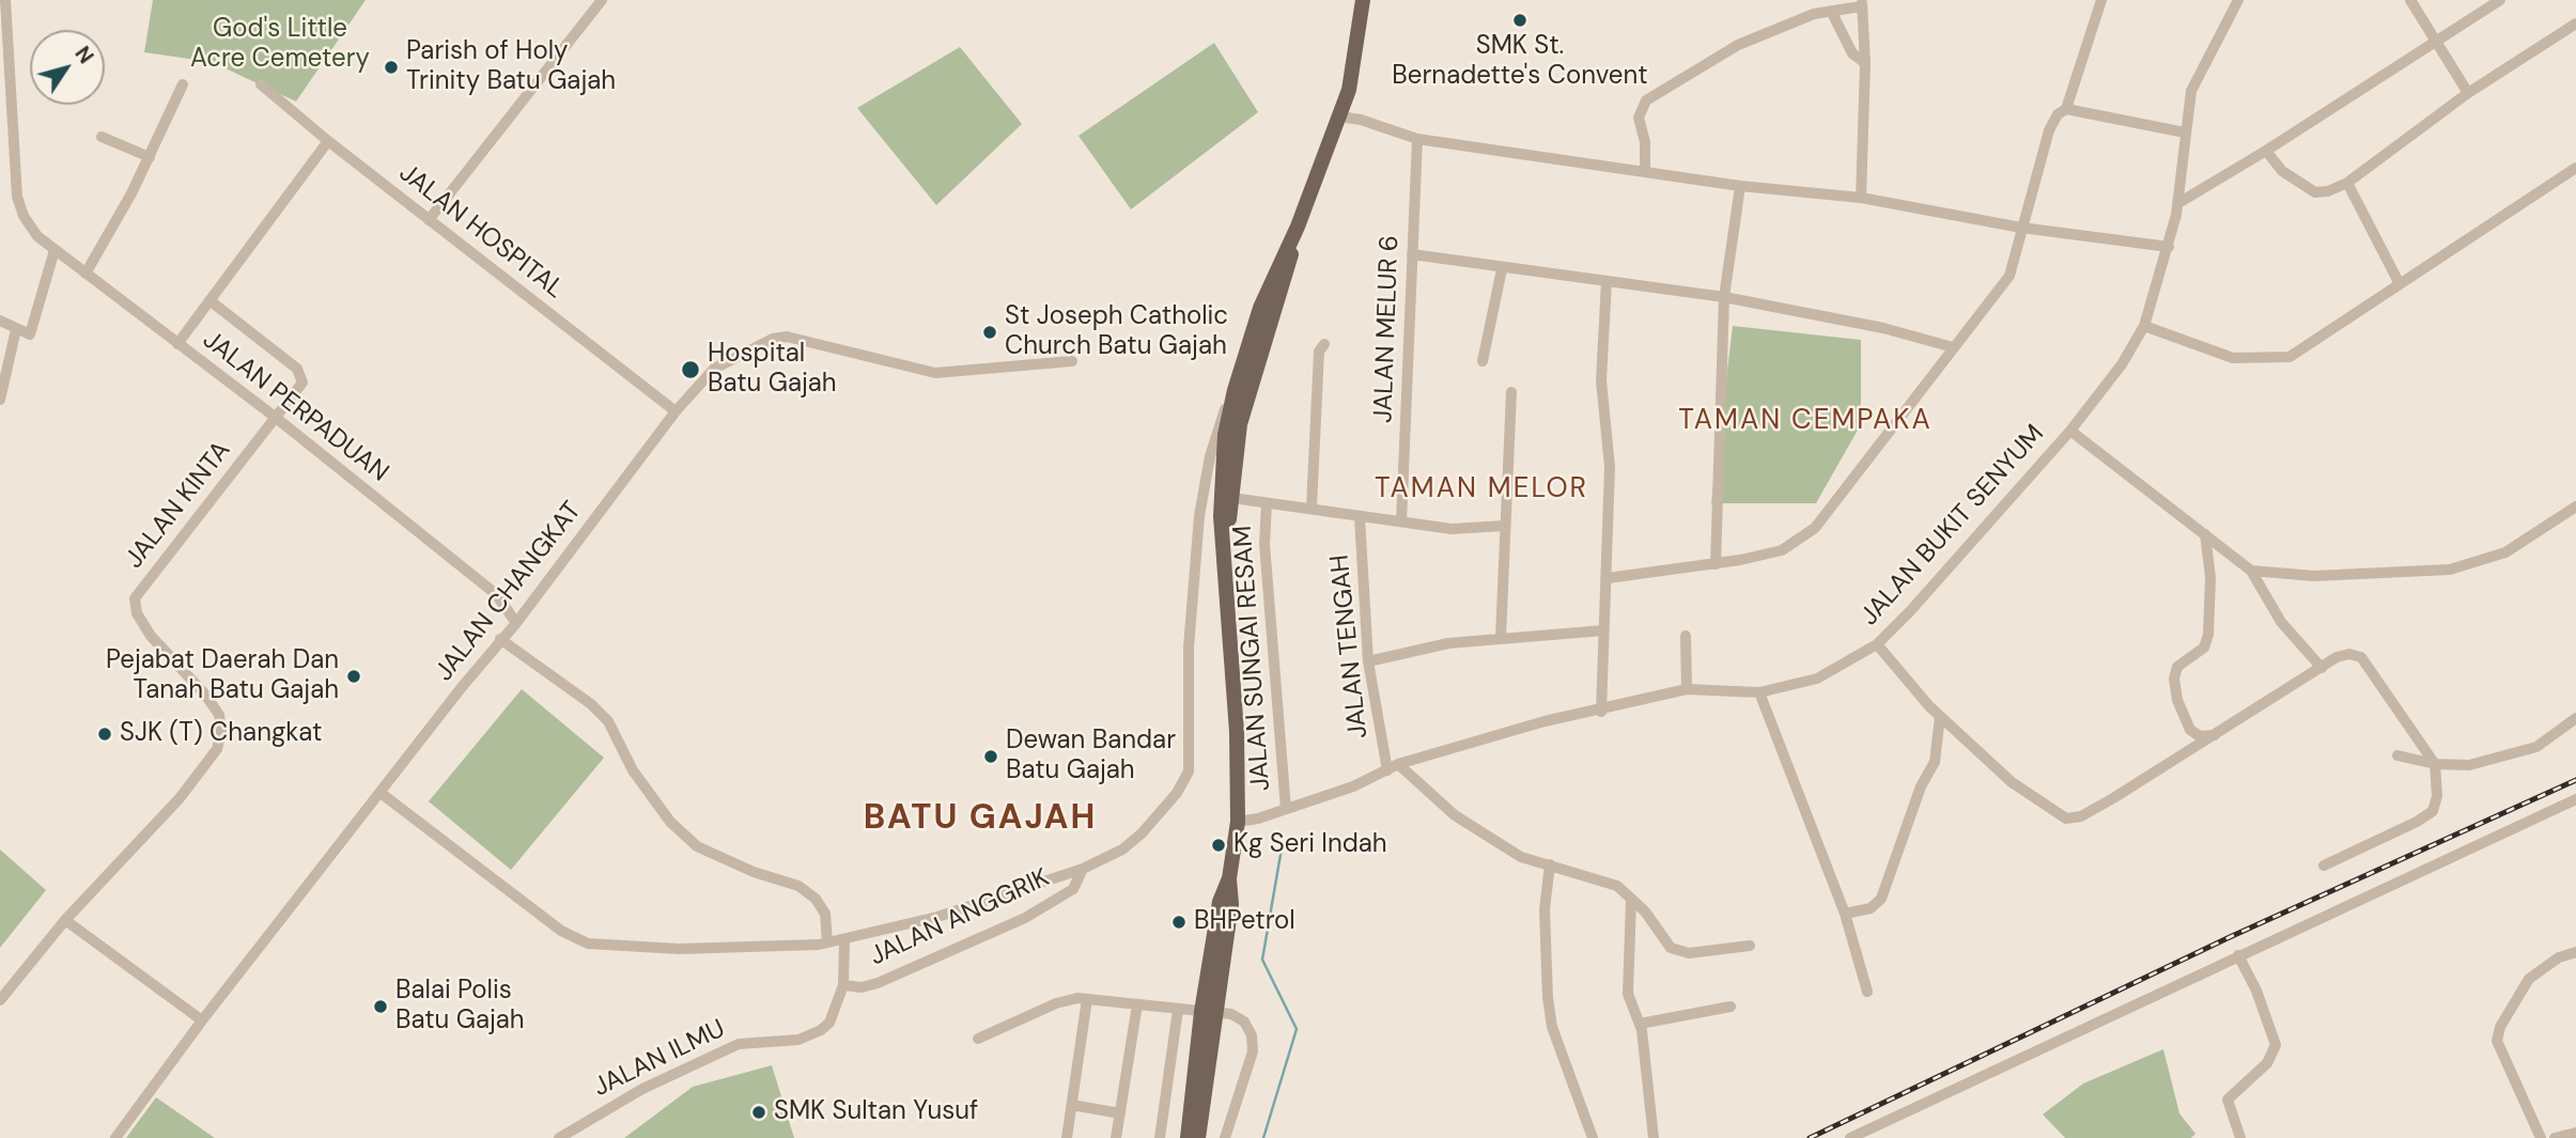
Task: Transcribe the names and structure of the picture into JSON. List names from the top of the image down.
{
  "streets": {
    "street": [
      "JALAN HOSPITAL",
      "JALAN MELUR 6",
      "JALAN PERPADUAN",
      "JALAN KINTA",
      "JALAN BUKIT SENYUM",
      "JALAN CHANGKAT",
      "JALAN TENGAH",
      "JALAN SUNGAI RESAM",
      "JALAN ANGGRIK",
      "JALAN ILMU"
    ]
  },
  "crossings": [
    ["JALAN HOSPITAL", "JALAN CHANGKAT"],
    ["JALAN PERPADUAN", "JALAN KINTA"],
    ["JALAN PERPADUAN", "JALAN CHANGKAT"],
    ["JALAN BUKIT SENYUM", "JALAN TENGAH"],
    ["JALAN BUKIT SENYUM", "JALAN SUNGAI RESAM"],
    ["JALAN ANGGRIK", "JALAN ILMU"]
  ],
  "districts": ["TAMAN CEMPAKA", "TAMAN MELOR", "BATU GAJAH"],
  "parks": ["God's Little Acre Cemetery"],
  "places": [
    "SMK St. Bernadette's Convent",
    "Parish of Holy Trinity Batu Gajah",
    "St Joseph Catholic Church Batu Gajah",
    "Hospital Batu Gajah",
    "Pejabat Daerah Dan Tanah Batu Gajah",
    "SJK (T) Changkat",
    "Dewan Bandar Batu Gajah",
    "Kg Seri Indah",
    "BHPetrol",
    "Balai Polis Batu Gajah",
    "SMK Sultan Yusuf"
  ],
  "north": "top right"
}
